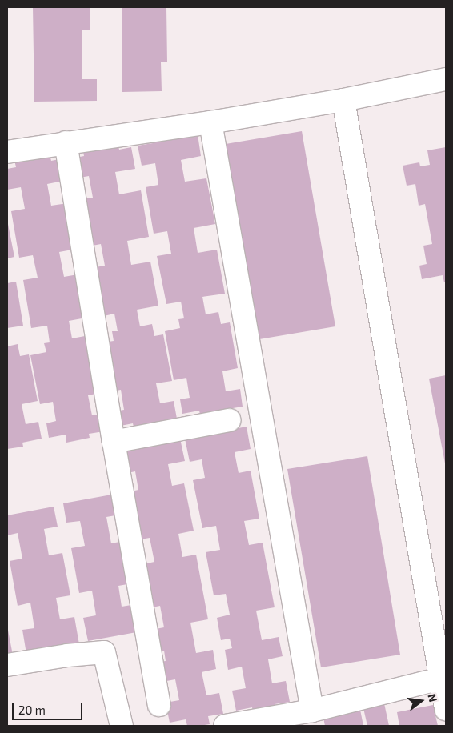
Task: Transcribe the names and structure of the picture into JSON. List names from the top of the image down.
{
  "scale_bar": "20 m",
  "north": "right"
}
